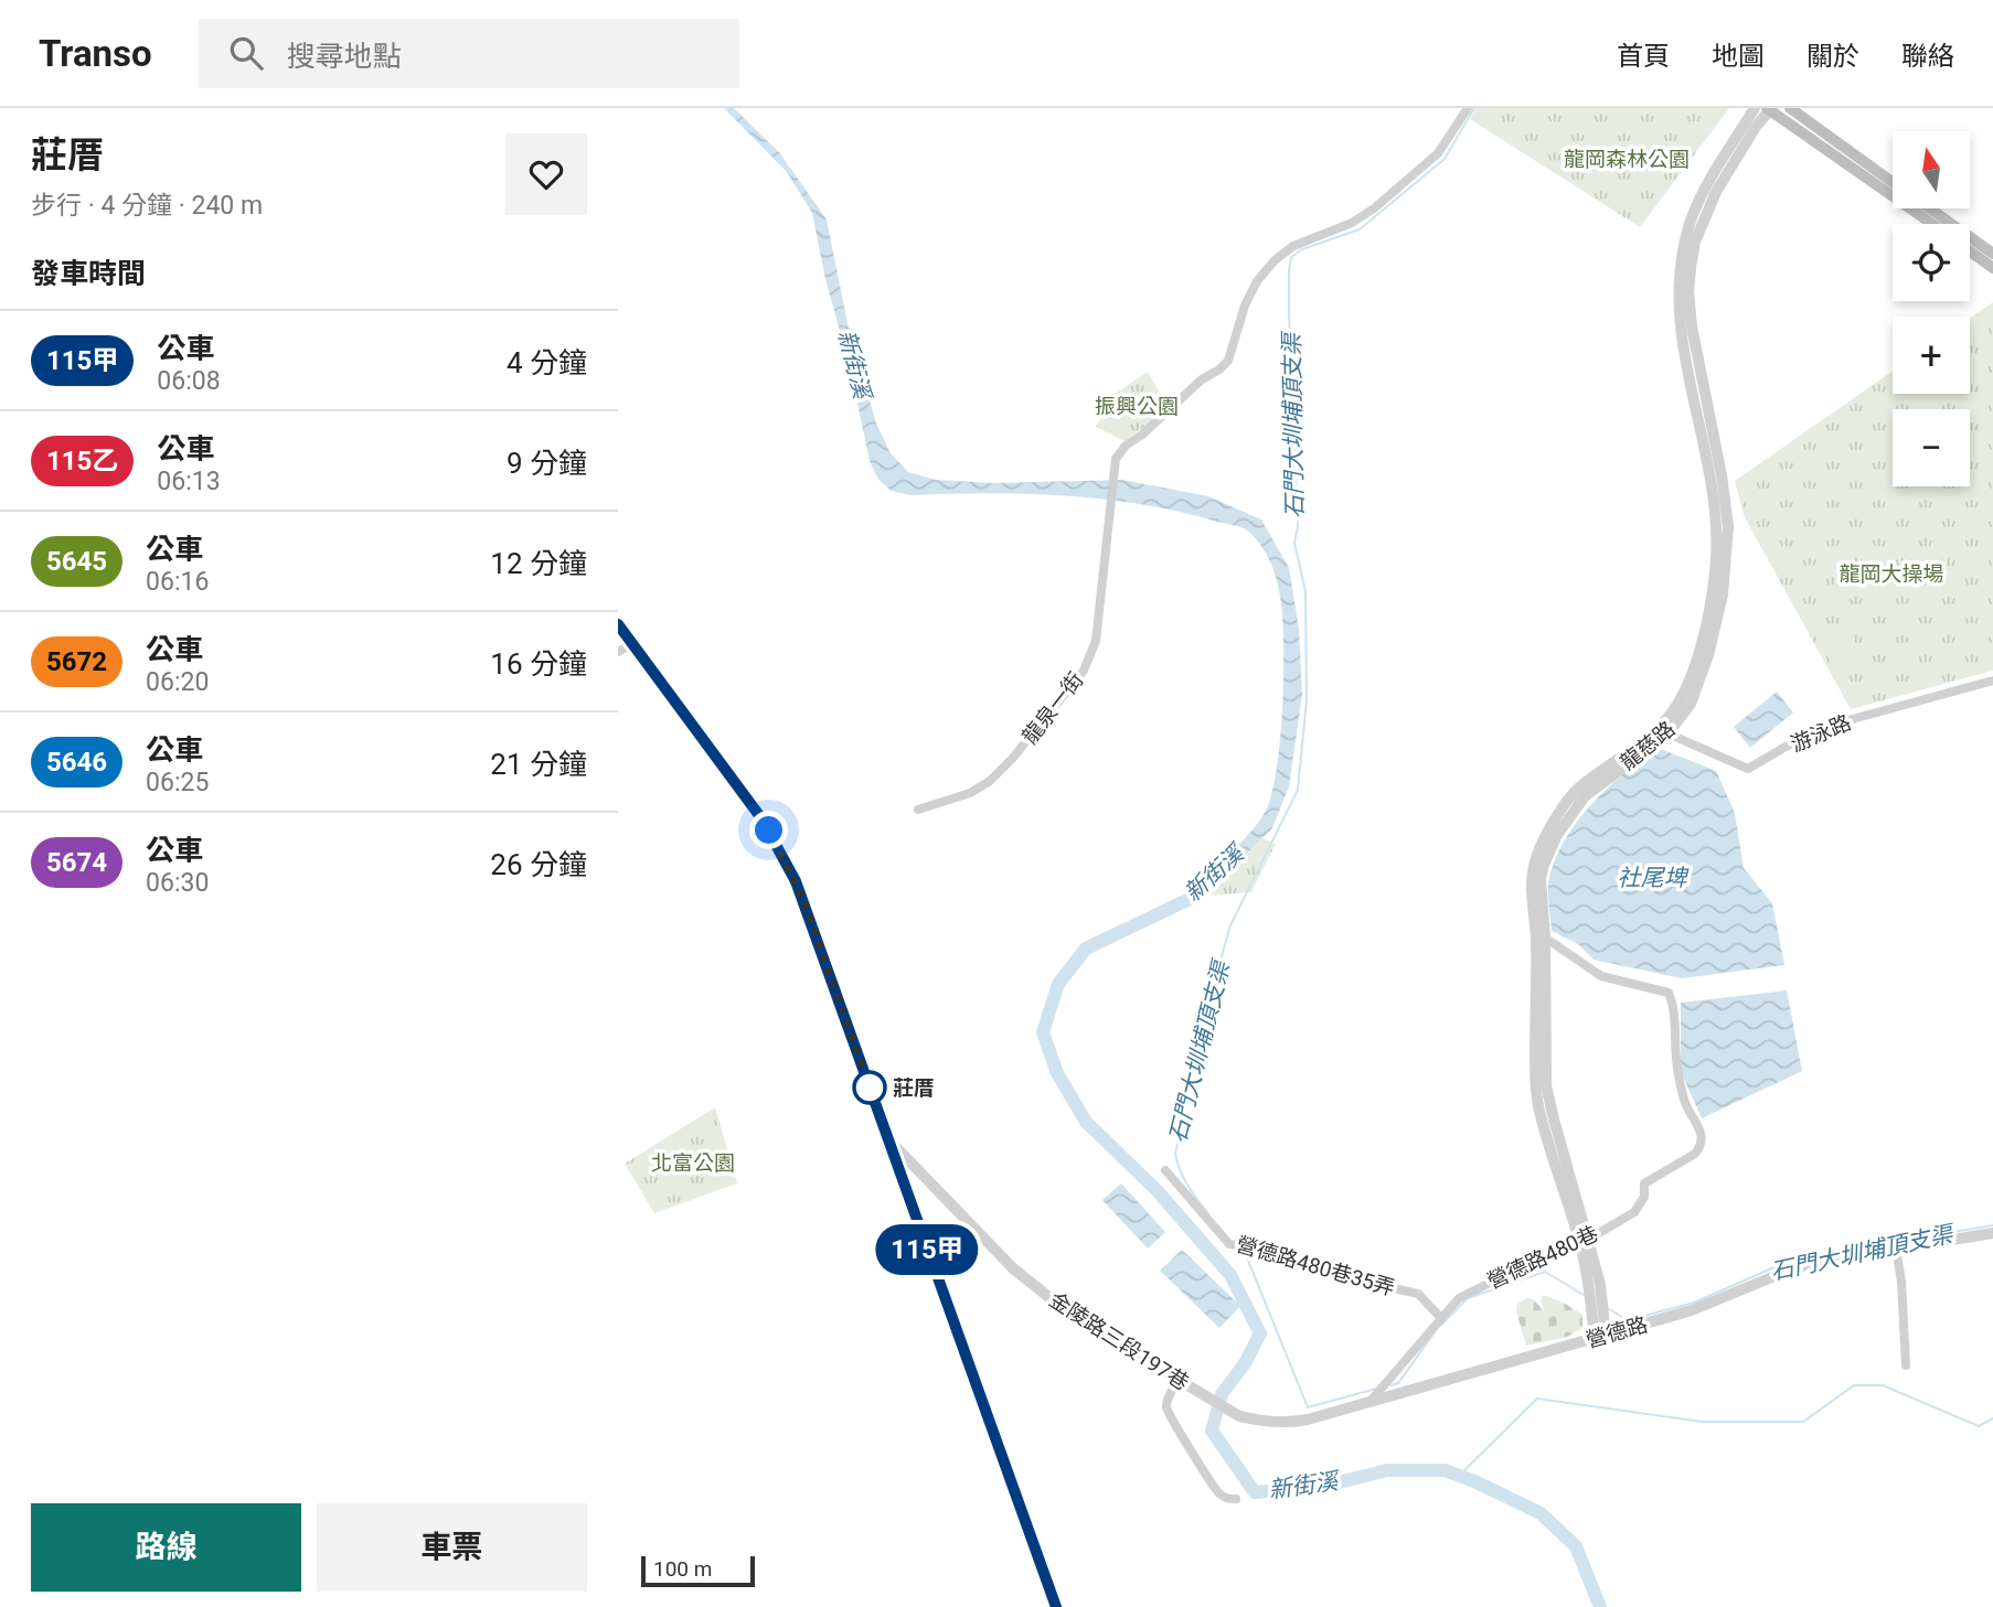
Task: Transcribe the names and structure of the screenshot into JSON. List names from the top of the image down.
{
  "streets": {
    "street": [
      "龍泉一街",
      "游泳路",
      "龍慈路",
      "營德路480巷",
      "營德路480巷35弄",
      "營德路",
      "金陵路三段197巷"
    ]
  },
  "crossings": [
    ["游泳路", "龍慈路"],
    ["龍慈路", "營德路480巷"],
    ["龍慈路", "營德路"],
    ["營德路480巷", "營德路480巷35弄"],
    ["營德路480巷", "營德路"],
    ["營德路", "金陵路三段197巷"]
  ],
  "water": ["新街溪", "石門大圳埔頂支渠", "社尾埤"],
  "parks": [
    "龍岡森林公園",
    "振興公園",
    "龍岡大操場",
    "北富公園"
  ],
  "places": ["莊厝"],
  "lines": ["bus line 115甲"],
  "scale_bar": "100 m",
  "north": "top",
  "page": {
    "header": "Transo",
    "search": "搜尋地點",
    "nav": [
      "首頁",
      "地圖",
      "關於",
      "聯絡"
    ],
    "heading": [
      ["莊厝", "步行 · 4 分鐘 · 240 m"],
      "發車時間"
    ],
    "on_map": "115甲",
    "map_buttons": ["+", "−"],
    "list": [
      {
        "mark": "115甲",
        "name": "公車",
        "note": "06:08",
        "value": "4 分鐘"
      },
      {
        "mark": "115乙",
        "name": "公車",
        "note": "06:13",
        "value": "9 分鐘"
      },
      {
        "mark": "5645",
        "name": "公車",
        "note": "06:16",
        "value": "12 分鐘"
      },
      {
        "mark": "5672",
        "name": "公車",
        "note": "06:20",
        "value": "16 分鐘"
      },
      {
        "mark": "5646",
        "name": "公車",
        "note": "06:25",
        "value": "21 分鐘"
      },
      {
        "mark": "5674",
        "name": "公車",
        "note": "06:30",
        "value": "26 分鐘"
      }
    ],
    "buttons": ["路線", "車票"],
    "scale": "100 m"
  }
}
